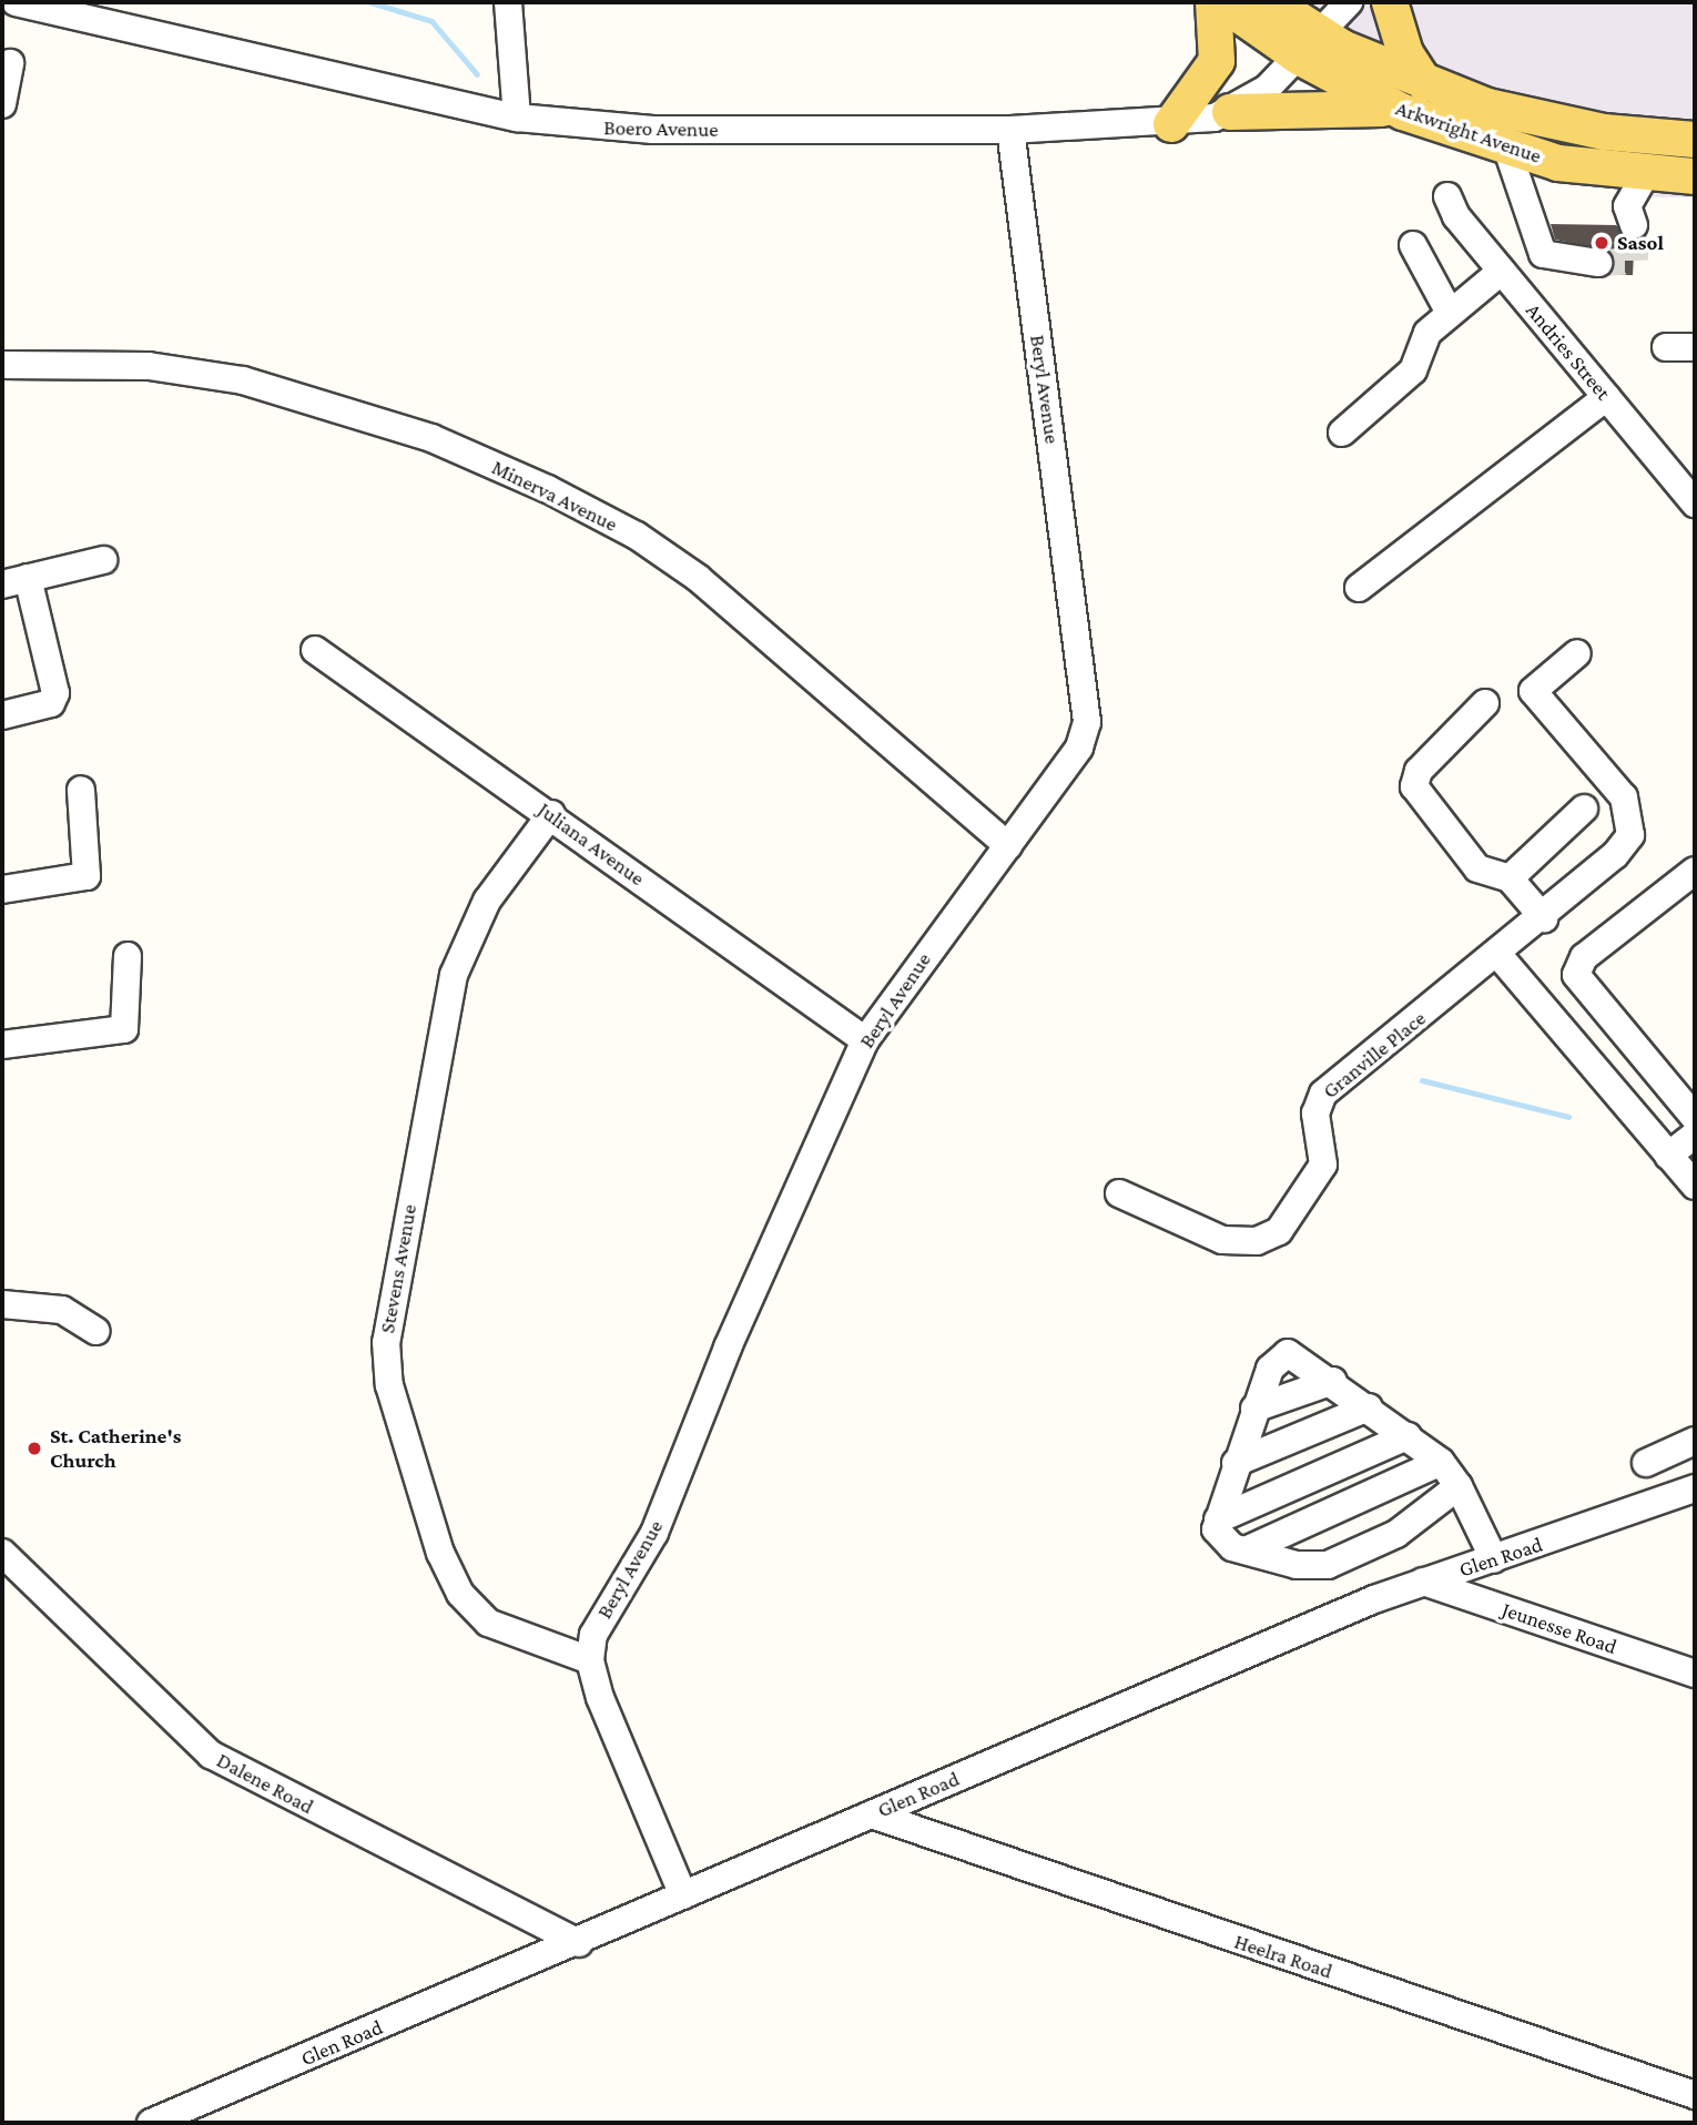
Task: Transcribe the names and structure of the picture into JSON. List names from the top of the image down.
{
  "streets": {
    "main road": ["Arkwright Avenue"],
    "street": [
      "Boero Avenue",
      "Andries Street",
      "Beryl Avenue",
      "Minerva Avenue",
      "Juliana Avenue",
      "Granville Place",
      "Stevens Avenue",
      "Glen Road",
      "Jeunesse Road",
      "Dalene Road",
      "Heelra Road"
    ]
  },
  "crossings": [
    ["Boero Avenue", "Arkwright Avenue"],
    ["Boero Avenue", "Beryl Avenue"],
    ["Beryl Avenue", "Minerva Avenue"],
    ["Beryl Avenue", "Juliana Avenue"],
    ["Beryl Avenue", "Stevens Avenue"],
    ["Juliana Avenue", "Stevens Avenue"],
    ["Glen Road", "Jeunesse Road"],
    ["Glen Road", "Dalene Road"],
    ["Glen Road", "Heelra Road"]
  ],
  "places": ["Sasol", "St. Catherine's Church"]
}
